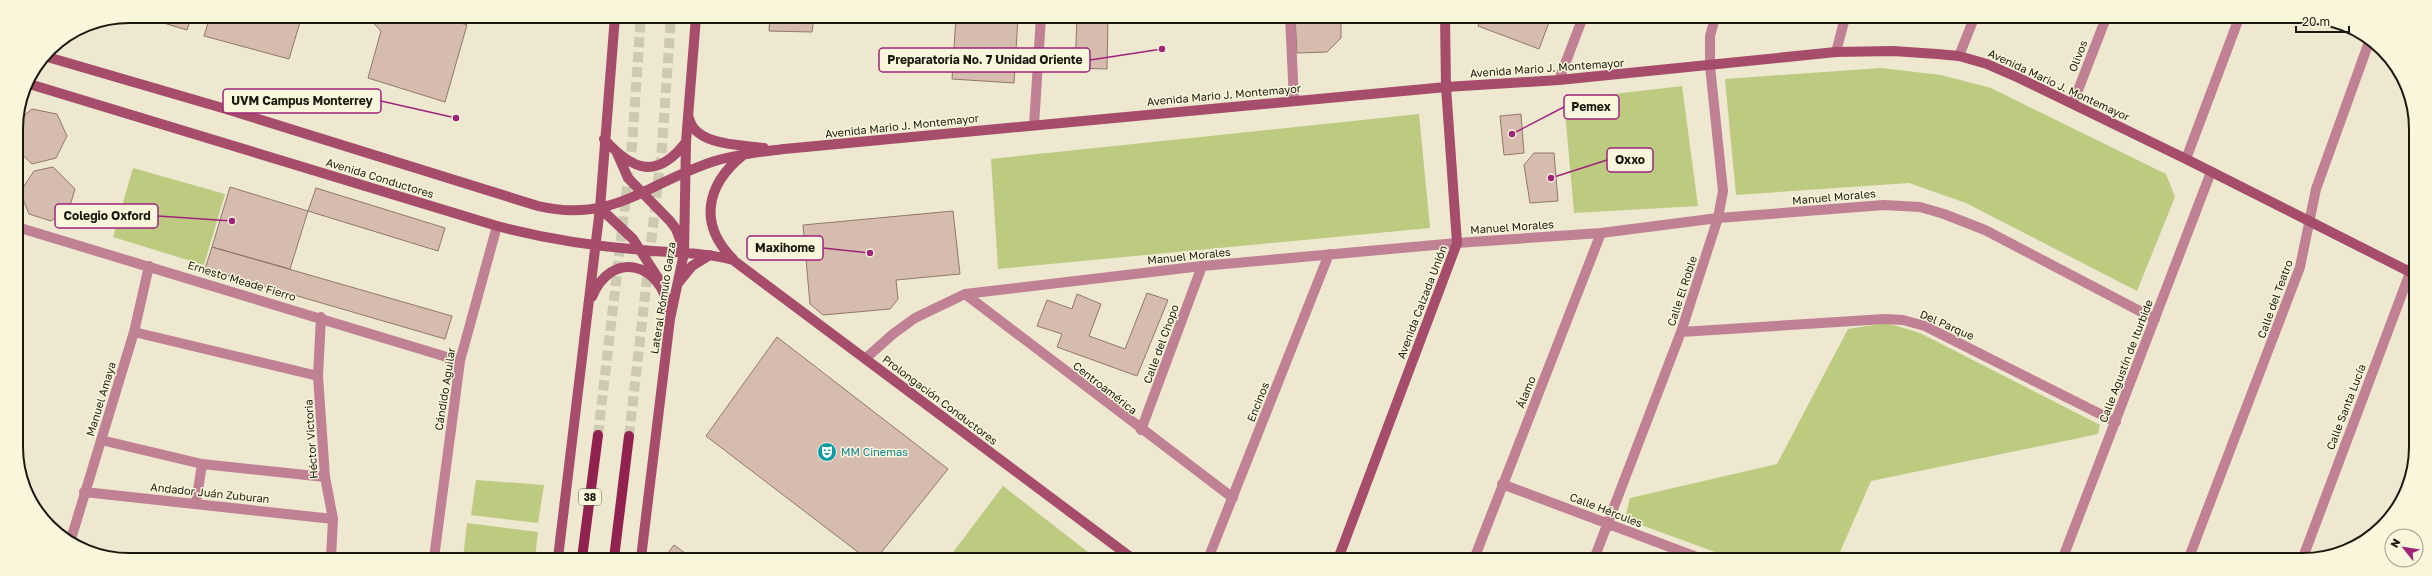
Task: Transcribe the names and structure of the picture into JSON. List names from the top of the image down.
{
  "streets": {
    "main road": [
      "Avenida Mario J. Montemayor",
      "Avenida Conductores",
      "Lateral Rómulo Garza",
      "Avenida Calzada Unión",
      "Prolongación Conductores",
      "38"
    ],
    "street": [
      "Olivos",
      "Manuel Morales",
      "Ernesto Meade Fierro",
      "Calle El Roble",
      "Calle del Teatro",
      "Del Parque",
      "Calle del Chopo",
      "Calle Agustín de Iturbide",
      "Centroamérica",
      "Cándido Aguilar",
      "Álamo",
      "Manuel Amaya",
      "Encinos",
      "Calle Santa Lucía",
      "Héctor Victoria",
      "Andador Juán Zuburan",
      "Calle Hércules"
    ]
  },
  "crossings": [
    ["Olivos", "Avenida Mario J. Montemayor"],
    ["Avenida Mario J. Montemayor", "Avenida Conductores"],
    ["Avenida Mario J. Montemayor", "Calle El Roble"],
    ["Avenida Mario J. Montemayor", "Lateral Rómulo Garza"],
    ["Avenida Mario J. Montemayor", "Calle del Teatro"],
    ["Avenida Mario J. Montemayor", "Avenida Calzada Unión"],
    ["Avenida Mario J. Montemayor", "Calle Agustín de Iturbide"],
    ["Avenida Conductores", "Lateral Rómulo Garza"],
    ["Avenida Conductores", "Cándido Aguilar"],
    ["Avenida Conductores", "Prolongación Conductores"],
    ["Manuel Morales", "Calle El Roble"],
    ["Manuel Morales", "Avenida Calzada Unión"],
    ["Manuel Morales", "Calle del Chopo"],
    ["Manuel Morales", "Calle Agustín de Iturbide"],
    ["Manuel Morales", "Centroamérica"],
    ["Manuel Morales", "Álamo"],
    ["Manuel Morales", "Prolongación Conductores"],
    ["Manuel Morales", "Encinos"],
    ["Ernesto Meade Fierro", "Cándido Aguilar"],
    ["Ernesto Meade Fierro", "Manuel Amaya"],
    ["Ernesto Meade Fierro", "Héctor Victoria"],
    ["Calle El Roble", "Del Parque"],
    ["Calle El Roble", "Calle Hércules"],
    ["Del Parque", "Calle Agustín de Iturbide"],
    ["Calle del Chopo", "Centroamérica"],
    ["Centroamérica", "Encinos"],
    ["Álamo", "Calle Hércules"],
    ["Manuel Amaya", "Andador Juán Zuburan"],
    ["Héctor Victoria", "Andador Juán Zuburan"]
  ],
  "places": {
    "other": [
      "Preparatoria No. 7 Unidad Oriente",
      "UVM Campus Monterrey",
      "Pemex",
      "Oxxo",
      "Colegio Oxford",
      "Maxihome"
    ],
    "theatre": ["MM Cinemas"]
  },
  "scale_bar": "20 m",
  "north": "top left"
}
